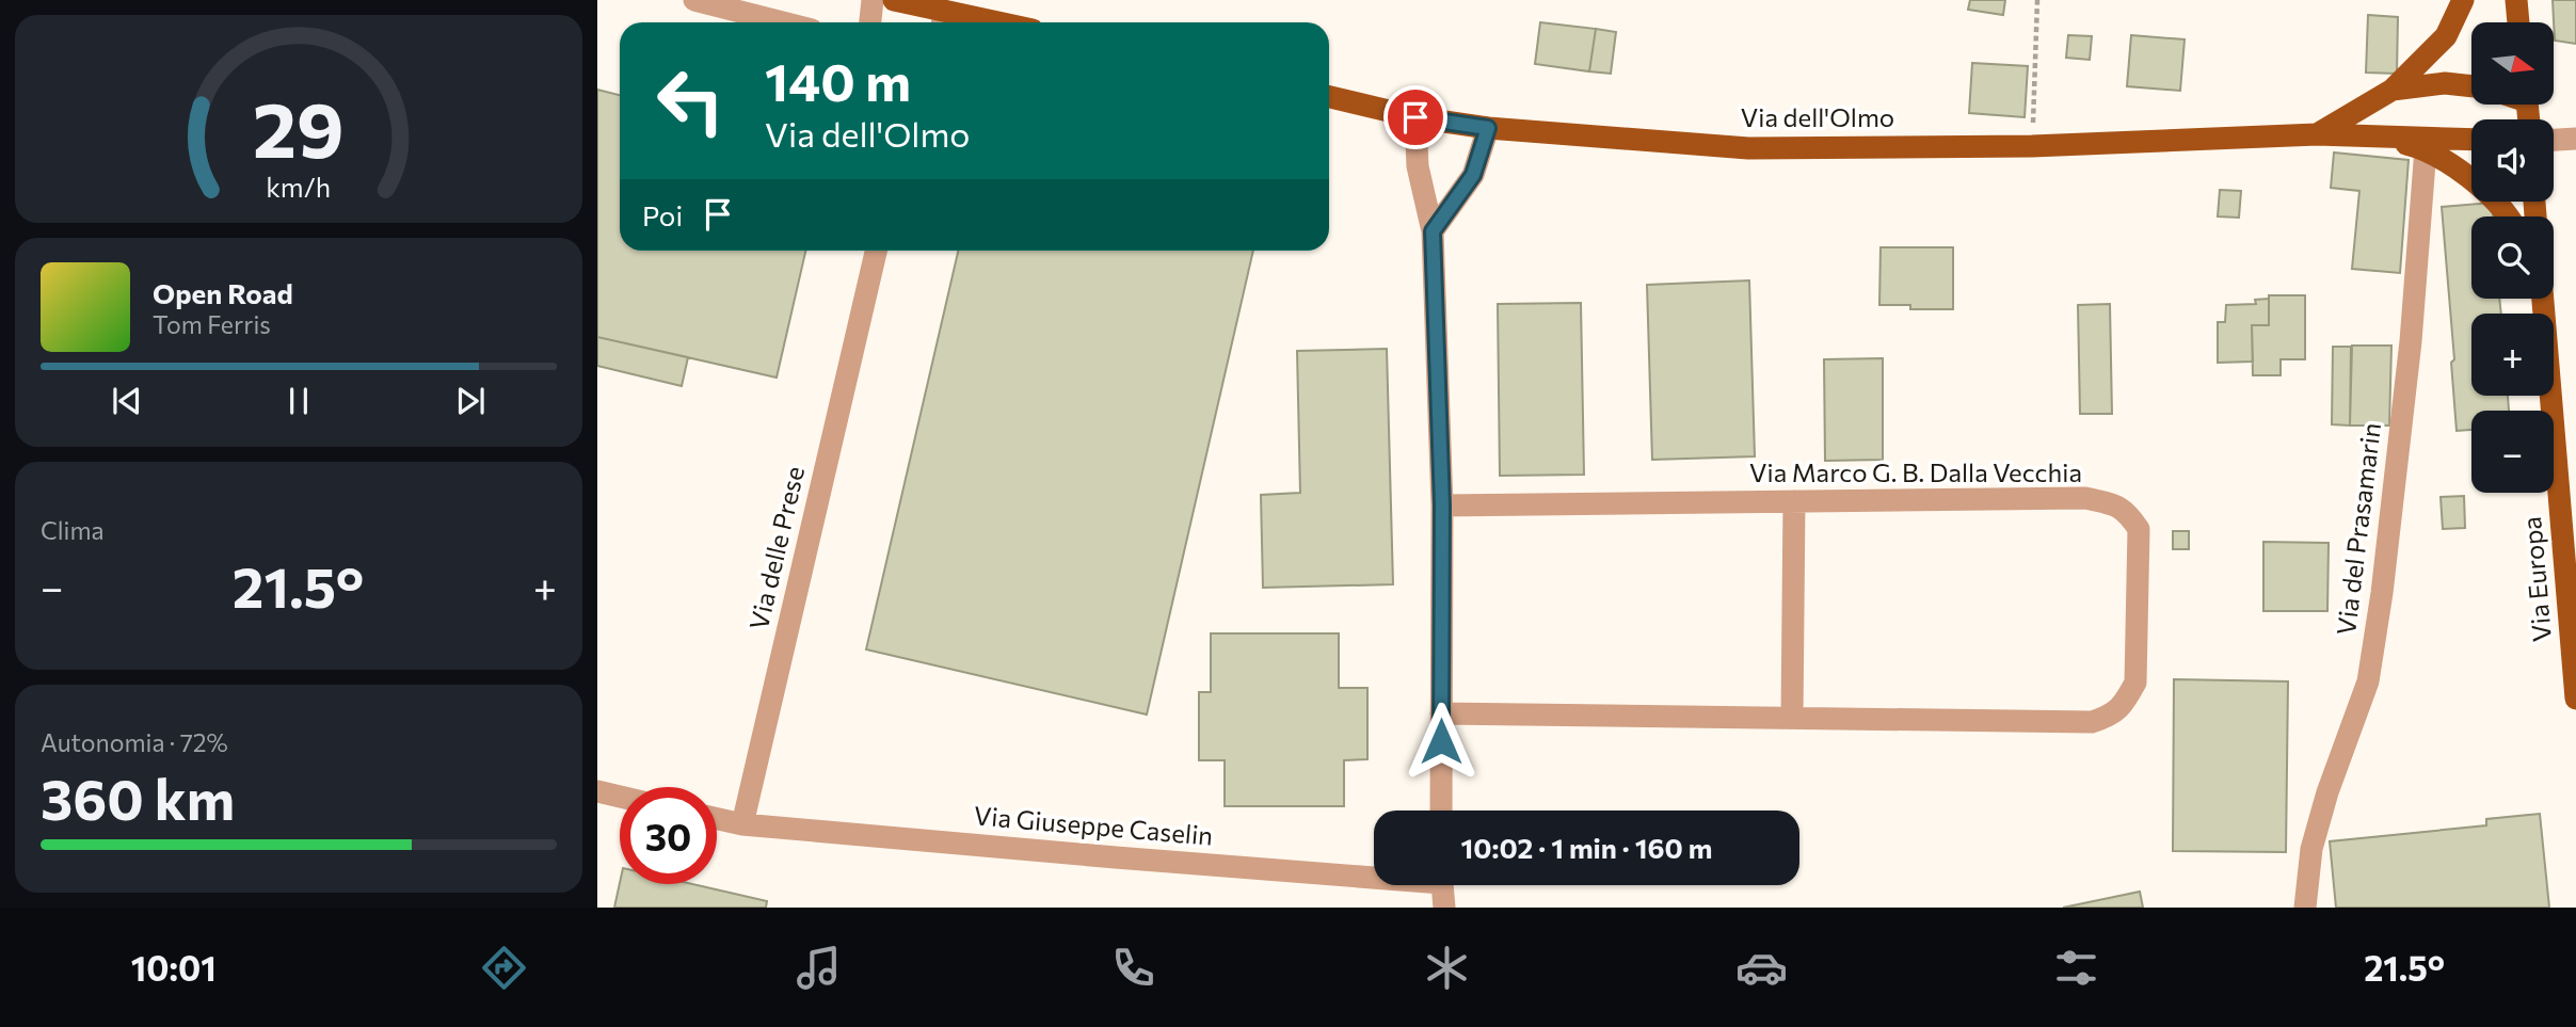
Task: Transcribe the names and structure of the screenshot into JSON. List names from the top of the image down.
{
  "streets": {
    "main road": ["Via dell'Olmo", "Via Europa"],
    "street": [
      "Via Marco G. B. Dalla Vecchia",
      "Via del Prasamarin",
      "Via delle Prese",
      "Via Giuseppe Caselin"
    ]
  },
  "crossings": [
    ["Via dell'Olmo", "Via del Prasamarin"],
    ["Via delle Prese", "Via Giuseppe Caselin"]
  ],
  "north": "right",
  "page": {
    "map_buttons": ["+", "−"],
    "turn": ["140 m", "Via dell'Olmo"],
    "then": "Poi",
    "song": ["Open Road", "Tom Ferris"],
    "tile": [
      "Clima",
      ["Autonomia · 72%", "360 km"]
    ],
    "heat": ["−", "21.5°", "+"],
    "limit": "30",
    "trip": "10:02 · 1 min · 160 m",
    "tabs": ["10:01", "21.5°"],
    "gauge": ["29", "km/h"]
  }
}
